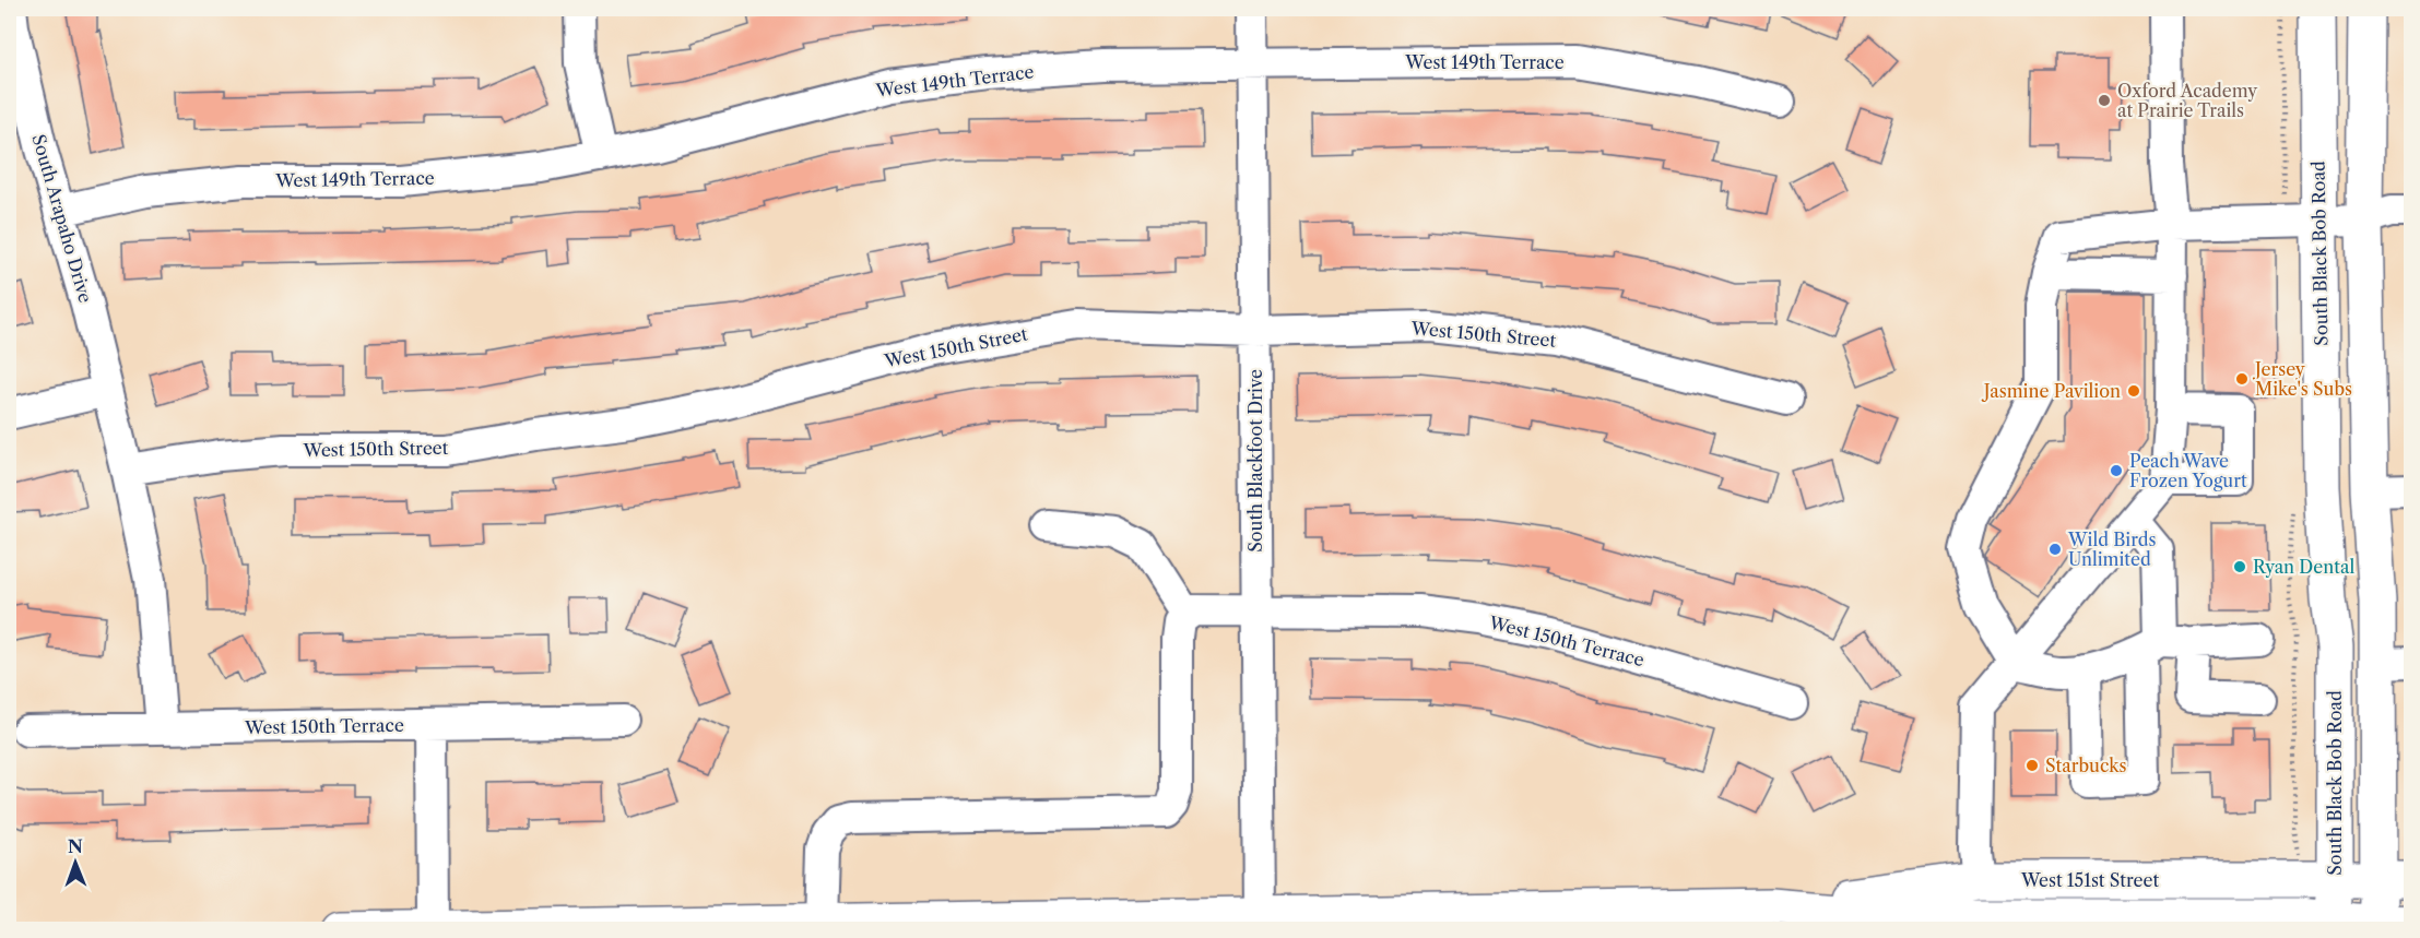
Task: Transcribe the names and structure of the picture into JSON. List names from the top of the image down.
{
  "streets": {
    "main road": ["South Black Bob Road", "West 151st Street"],
    "street": [
      "West 149th Terrace",
      "South Arapaho Drive",
      "West 150th Street",
      "South Blackfoot Drive",
      "West 150th Terrace"
    ]
  },
  "crossings": [
    ["West 149th Terrace", "South Arapaho Drive"],
    ["West 149th Terrace", "South Blackfoot Drive"],
    ["South Arapaho Drive", "West 150th Street"],
    ["South Arapaho Drive", "West 150th Terrace"],
    ["South Black Bob Road", "West 151st Street"],
    ["West 150th Street", "South Blackfoot Drive"],
    ["South Blackfoot Drive", "West 150th Terrace"],
    ["South Blackfoot Drive", "West 151st Street"]
  ],
  "places": [
    "Oxford Academy at Prairie Trails",
    "Jersey Mike's Subs",
    "Jasmine Pavilion",
    "Peach Wave Frozen Yogurt",
    "Wild Birds Unlimited",
    "Ryan Dental",
    "Starbucks"
  ],
  "north": "top"
}
